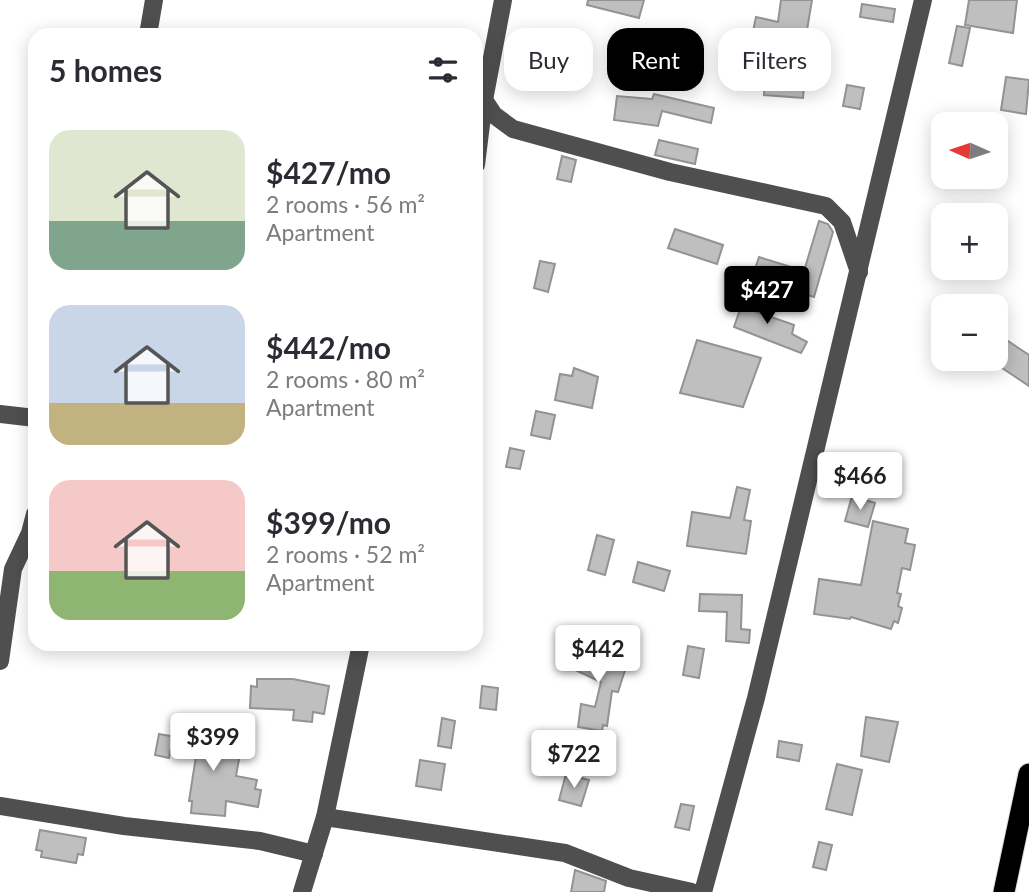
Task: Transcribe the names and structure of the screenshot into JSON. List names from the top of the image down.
{
  "north": "left",
  "page": {
    "chip": ["Buy", "Rent", "Filters"],
    "heading": "5 homes",
    "map_buttons": ["+", "−"],
    "list": [
      {
        "name": "$427/mo",
        "note": "2 rooms · 56 m² · Apartment"
      },
      {
        "name": "$442/mo",
        "note": "2 rooms · 80 m² · Apartment"
      },
      {
        "name": "$399/mo",
        "note": "2 rooms · 52 m² · Apartment"
      }
    ],
    "price": [
      "$427",
      "$466",
      "$442",
      "$399",
      "$722"
    ]
  }
}
